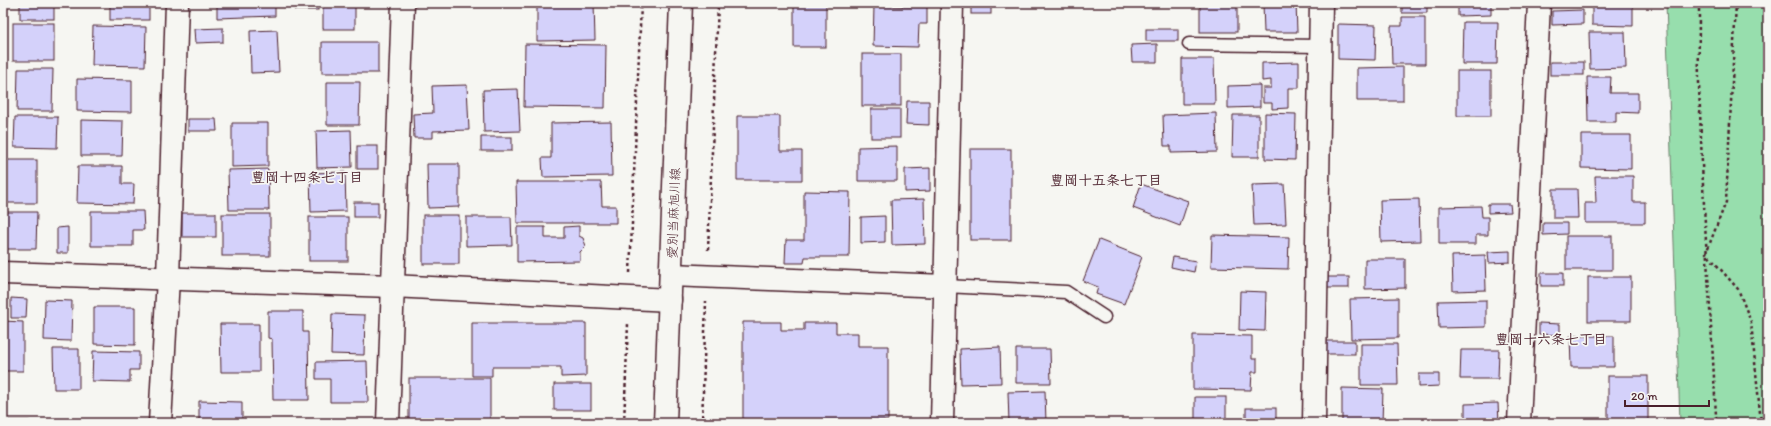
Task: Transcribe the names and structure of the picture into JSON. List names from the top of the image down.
{
  "streets": {
    "street": ["愛別当麻旭川線"]
  },
  "districts": ["豊岡十四条七丁目", "豊岡十五条七丁目", "豊岡十六条七丁目"],
  "scale_bar": "20 m"
}
